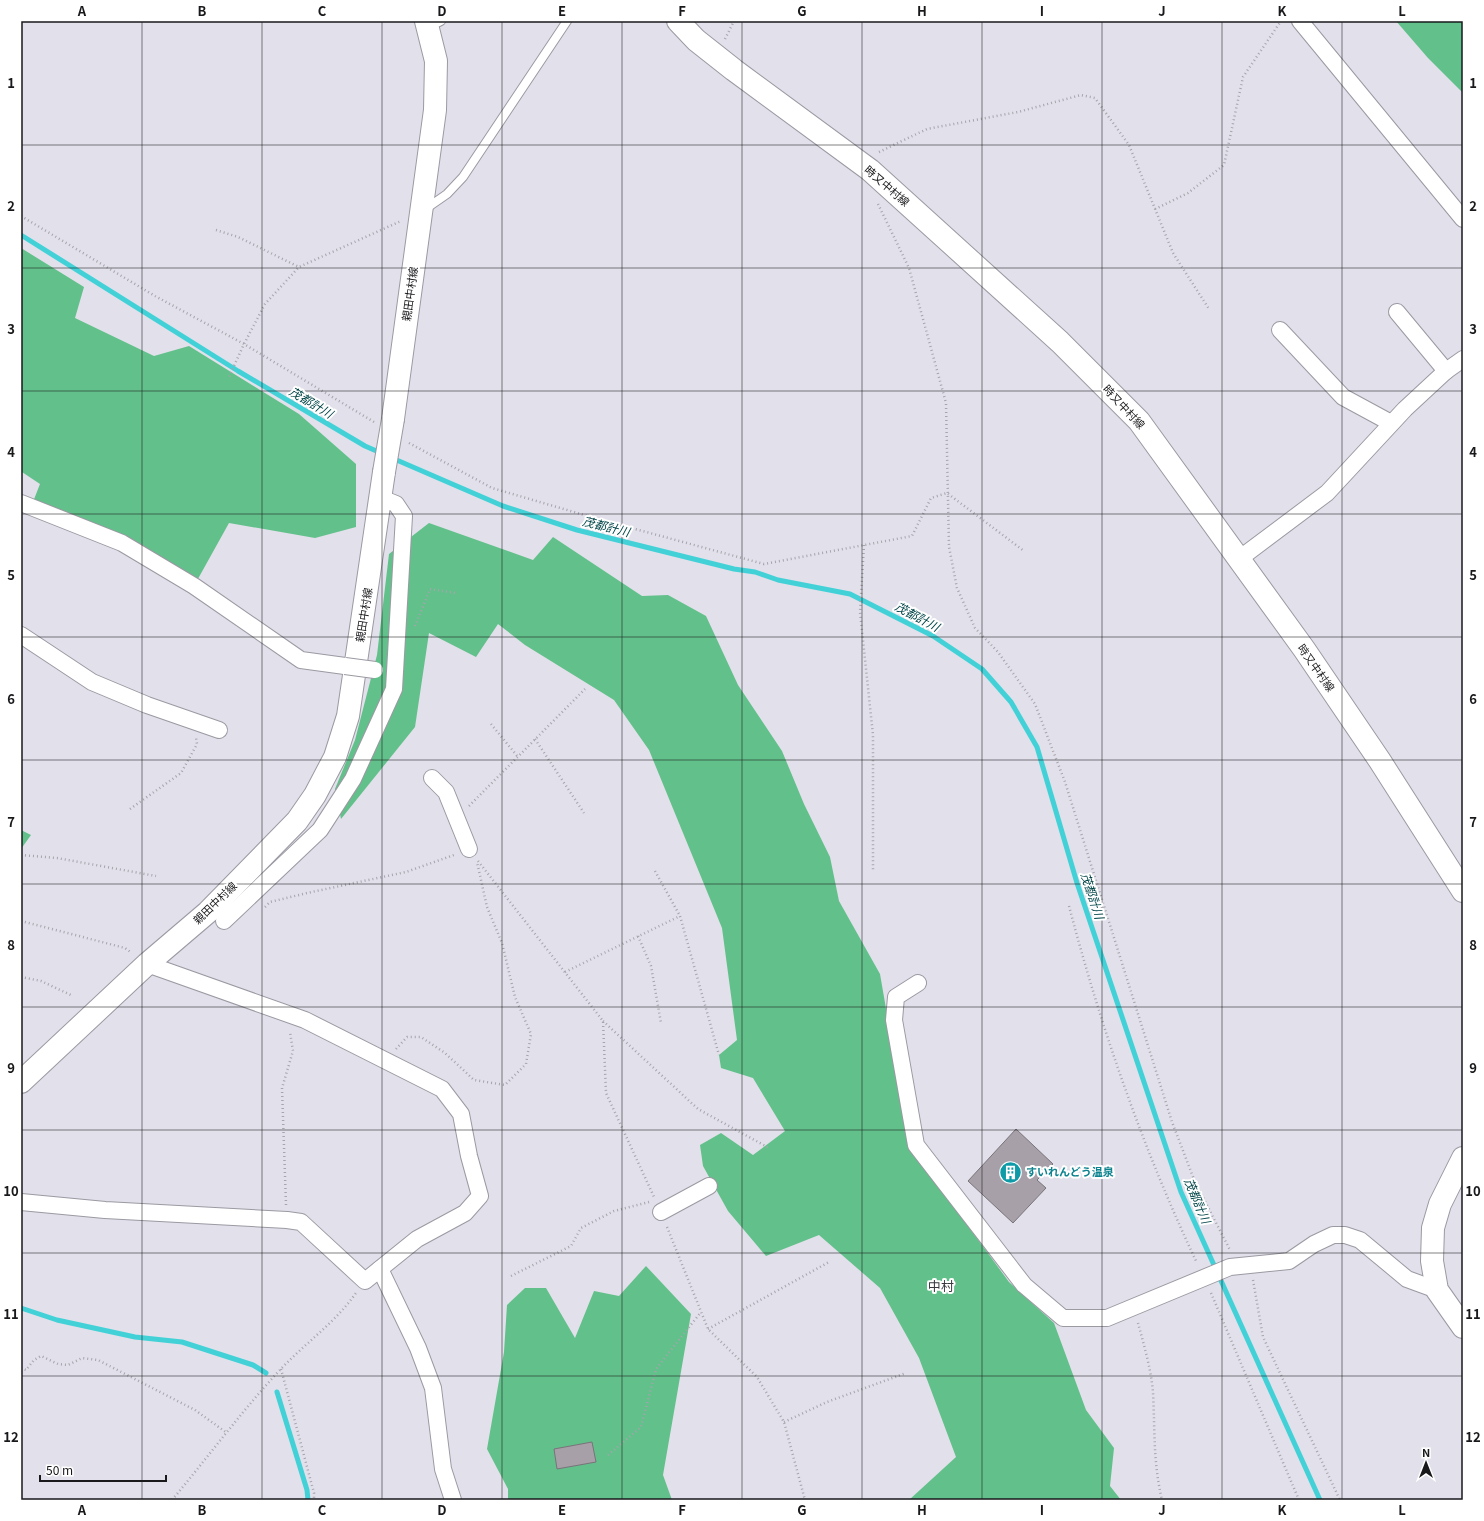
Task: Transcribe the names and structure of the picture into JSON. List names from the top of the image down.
{
  "streets": {
    "main road": ["時又中村線", "親田中村線"]
  },
  "districts": ["中村"],
  "water": ["茂都計川"],
  "places": {
    "building": ["すいれんどう温泉"]
  },
  "scale_bar": "50 m",
  "north": "top",
  "grid": {
    "columns": [
      "A",
      "B",
      "C",
      "D",
      "E",
      "F",
      "G",
      "H",
      "I",
      "J",
      "K",
      "L"
    ],
    "rows": [
      "1",
      "2",
      "3",
      "4",
      "5",
      "6",
      "7",
      "8",
      "9",
      "10",
      "11",
      "12"
    ]
  }
}
